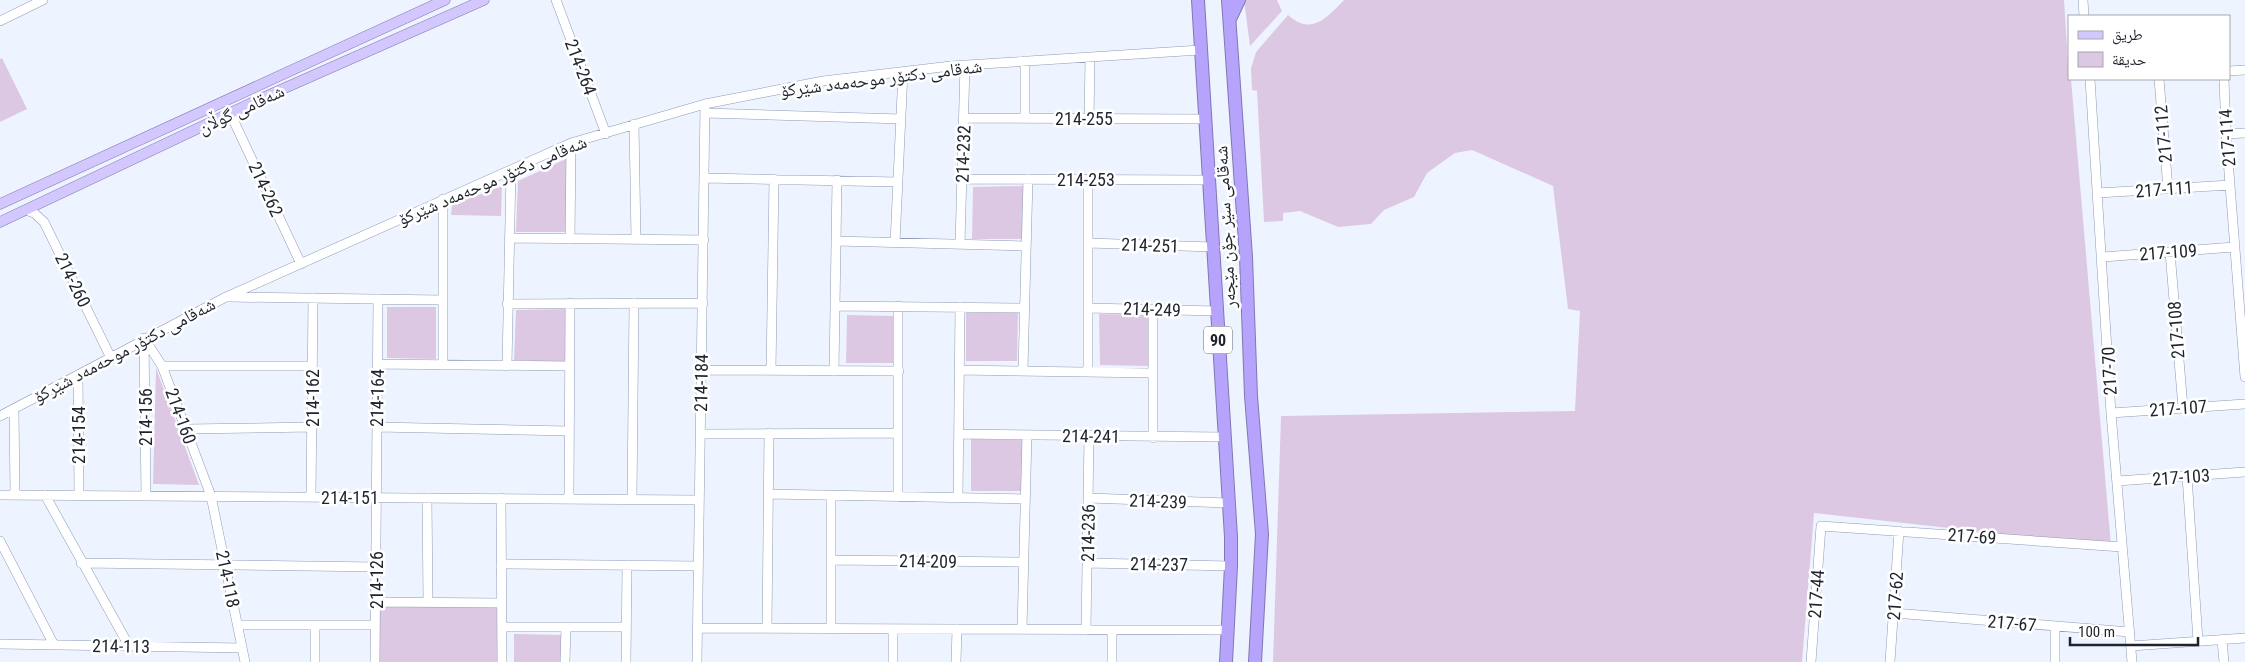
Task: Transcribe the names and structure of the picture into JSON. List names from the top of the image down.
{
  "streets": {
    "highway": ["شەقامی سێر جۆن مێجەر", "90"],
    "main road": ["شەقامی گوڵان"],
    "street": [
      "214-264",
      "شەقامی دکتۆر موحەمەد شێرکۆ",
      "214-255",
      "217-112",
      "217-114",
      "214-232",
      "214-253",
      "214-262",
      "217-111",
      "214-251",
      "217-109",
      "214-260",
      "214-249",
      "217-108",
      "217-70",
      "214-184",
      "214-162",
      "214-164",
      "217-107",
      "214-160",
      "214-156",
      "214-154",
      "214-241",
      "217-103",
      "214-151",
      "214-239",
      "214-236",
      "217-69",
      "214-209",
      "214-237",
      "214-118",
      "214-126",
      "217-44",
      "217-62",
      "217-67",
      "214-113"
    ]
  },
  "crossings": [
    ["214-264", "شەقامی دکتۆر موحەمەد شێرکۆ"],
    ["شەقامی دکتۆر موحەمەد شێرکۆ", "214-232"],
    ["شەقامی دکتۆر موحەمەد شێرکۆ", "214-262"],
    ["شەقامی دکتۆر موحەمەد شێرکۆ", "شەقامی سێر جۆن مێجەر"],
    ["شەقامی دکتۆر موحەمەد شێرکۆ", "214-260"],
    ["شەقامی دکتۆر موحەمەد شێرکۆ", "214-184"],
    ["شەقامی دکتۆر موحەمەد شێرکۆ", "214-160"],
    ["شەقامی دکتۆر موحەمەد شێرکۆ", "214-156"],
    ["شەقامی دکتۆر موحەمەد شێرکۆ", "214-154"],
    ["شەقامی گوڵان", "214-262"],
    ["شەقامی گوڵان", "214-260"],
    ["214-255", "214-232"],
    ["214-255", "شەقامی سێر جۆن مێجەر"],
    ["217-112", "217-111"],
    ["217-114", "217-111"],
    ["217-114", "217-109"],
    ["214-232", "214-253"],
    ["214-253", "شەقامی سێر جۆن مێجەر"],
    ["217-111", "217-70"],
    ["شەقامی سێر جۆن مێجەر", "214-251"],
    ["شەقامی سێر جۆن مێجەر", "214-249"],
    ["شەقامی سێر جۆن مێجەر", "214-241"],
    ["شەقامی سێر جۆن مێجەر", "214-239"],
    ["شەقامی سێر جۆن مێجەر", "214-237"],
    ["217-109", "217-108"],
    ["217-109", "217-70"],
    ["217-108", "217-107"],
    ["217-70", "217-107"],
    ["217-70", "217-103"],
    ["217-70", "217-69"],
    ["217-70", "217-67"],
    ["214-184", "214-151"],
    ["214-162", "214-151"],
    ["214-164", "214-151"],
    ["214-164", "214-126"],
    ["214-160", "214-156"],
    ["214-160", "214-151"],
    ["214-160", "214-118"],
    ["214-156", "214-151"],
    ["214-154", "214-151"],
    ["214-241", "214-236"],
    ["214-151", "214-118"],
    ["214-151", "214-126"],
    ["214-239", "214-236"],
    ["214-236", "214-237"],
    ["217-69", "217-44"],
    ["217-69", "217-62"],
    ["214-118", "214-113"],
    ["217-62", "217-67"]
  ],
  "legend": ["طريق", "حديقة"],
  "scale_bar": "100 m"
}
